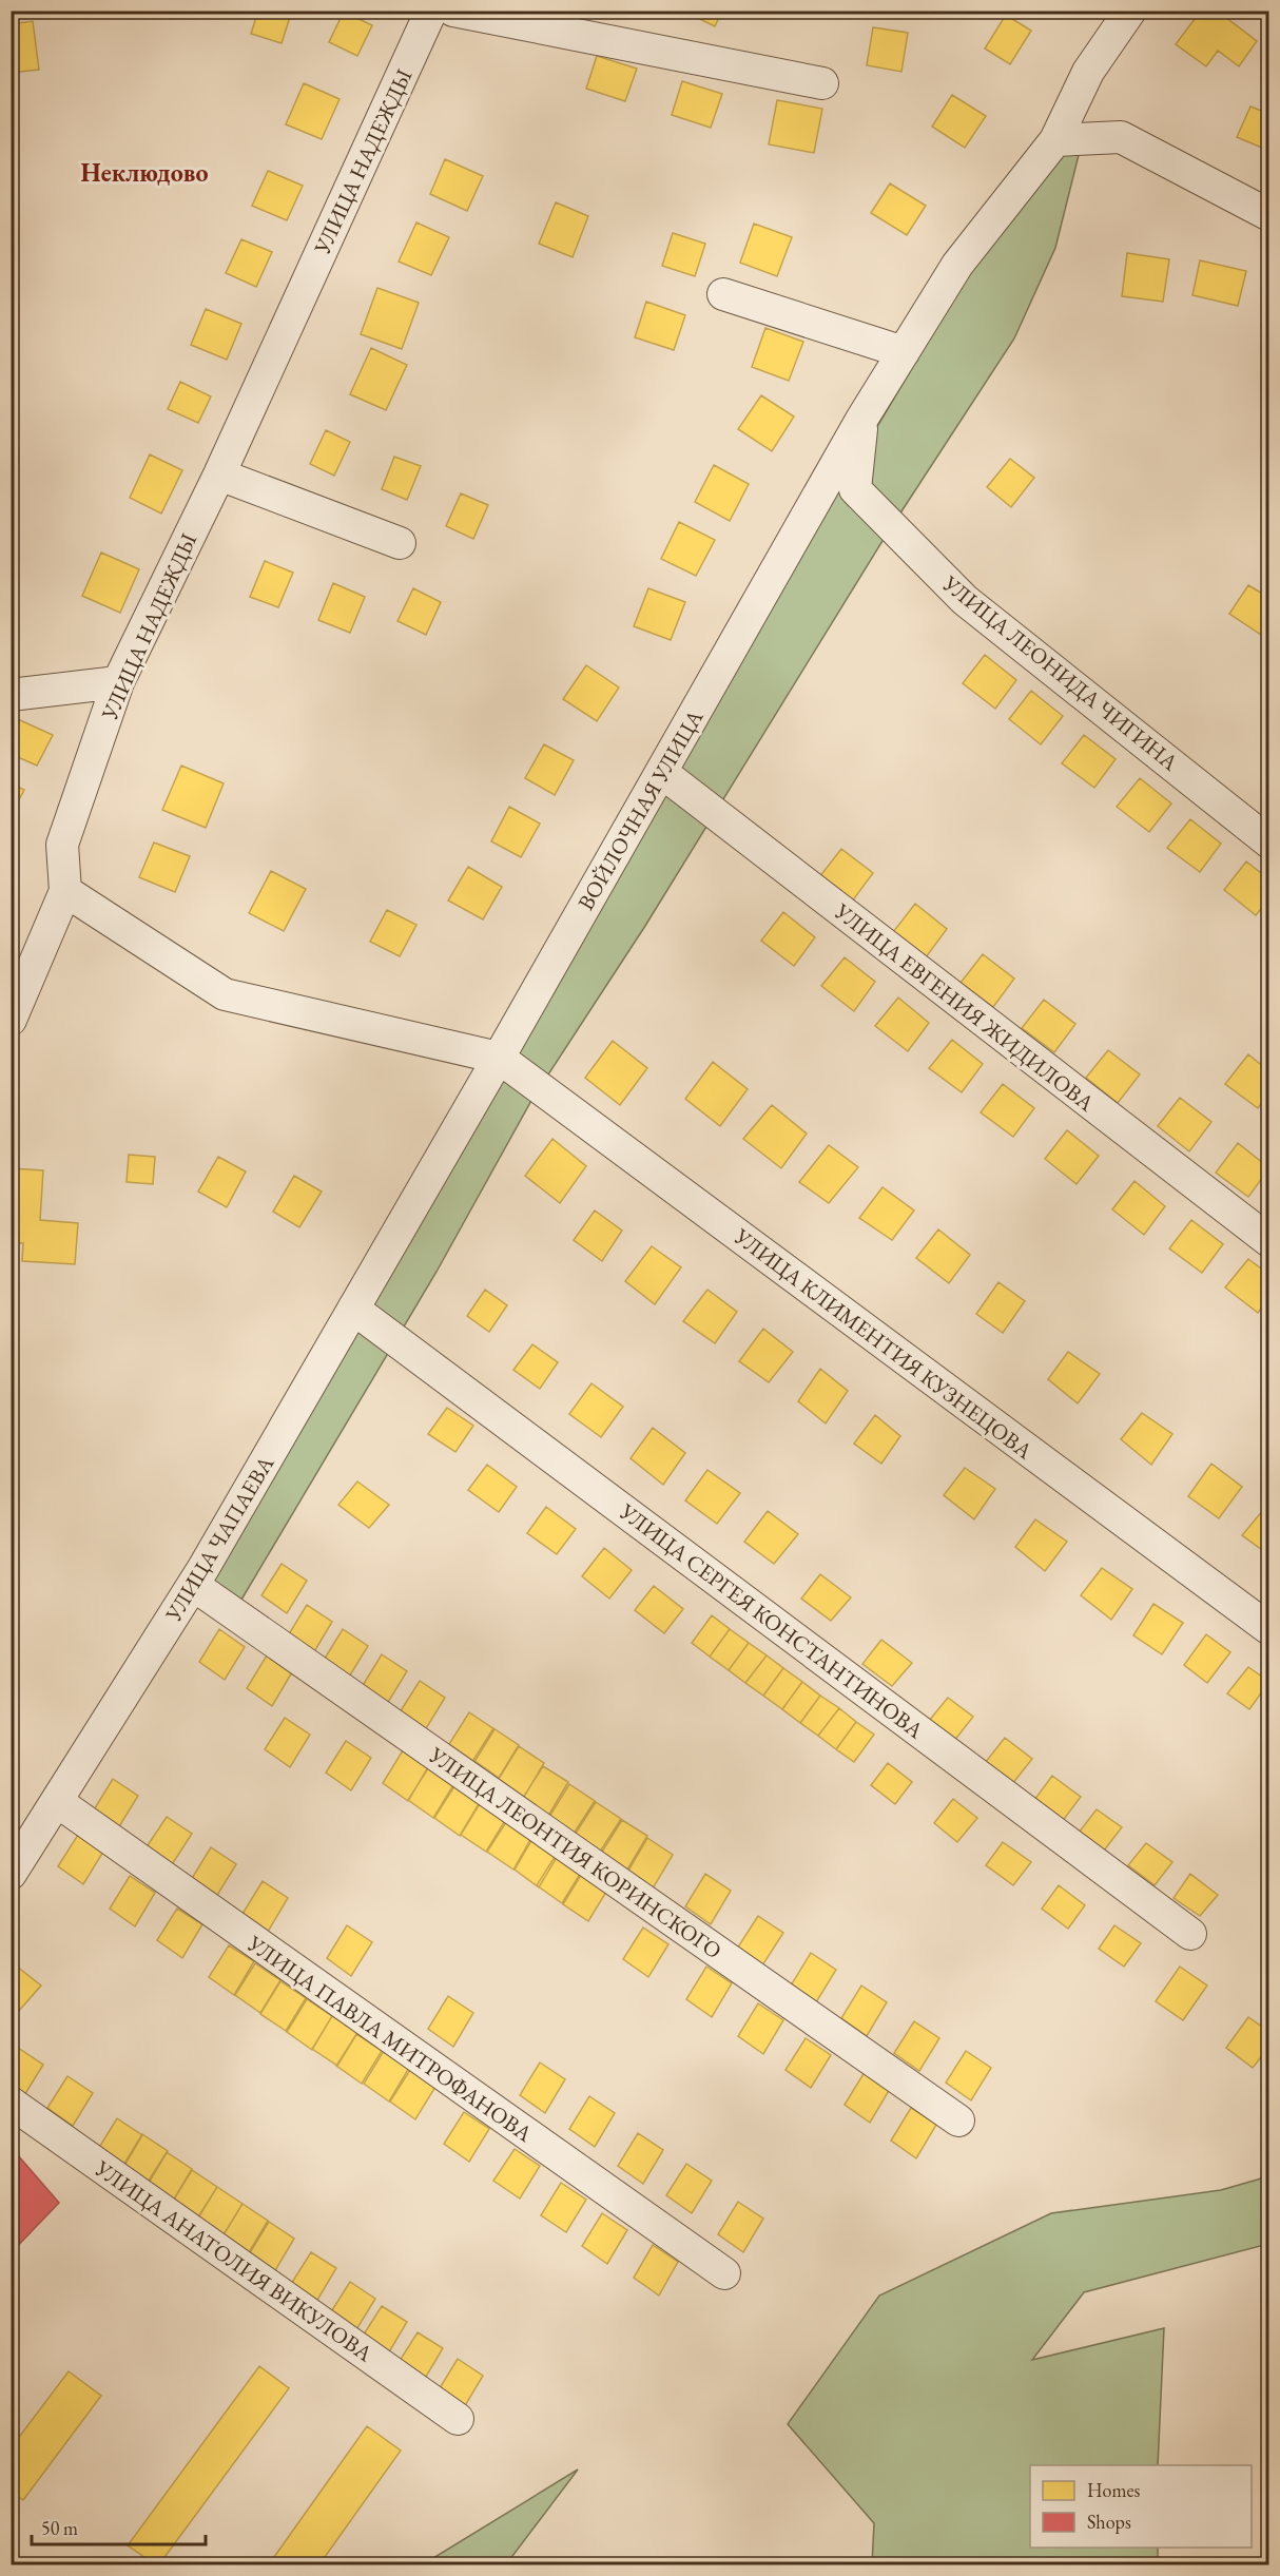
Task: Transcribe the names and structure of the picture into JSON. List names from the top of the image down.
{
  "streets": {
    "street": [
      "УЛИЦА НАДЕЖДЫ",
      "УЛИЦА ЛЕОНИДА ЧИГИНА",
      "ВОЙЛОЧНАЯ УЛИЦА",
      "УЛИЦА ЕВГЕНИЯ ЖИДИЛОВА",
      "УЛИЦА КЛИМЕНТИЯ КУЗНЕЦОВА",
      "УЛИЦА ЧАПАЕВА",
      "УЛИЦА СЕРГЕЯ КОНСТАНТИНОВА",
      "УЛИЦА ЛЕОНТИЯ КОРИНСКОГО",
      "УЛИЦА ПАВЛА МИТРОФАНОВА",
      "УЛИЦА АНАТОЛИЯ ВИКУЛОВА"
    ]
  },
  "crossings": [
    ["УЛИЦА ЛЕОНИДА ЧИГИНА", "ВОЙЛОЧНАЯ УЛИЦА"],
    ["ВОЙЛОЧНАЯ УЛИЦА", "УЛИЦА ЕВГЕНИЯ ЖИДИЛОВА"],
    ["ВОЙЛОЧНАЯ УЛИЦА", "УЛИЦА КЛИМЕНТИЯ КУЗНЕЦОВА"],
    ["ВОЙЛОЧНАЯ УЛИЦА", "УЛИЦА ЧАПАЕВА"],
    ["УЛИЦА ЧАПАЕВА", "УЛИЦА СЕРГЕЯ КОНСТАНТИНОВА"],
    ["УЛИЦА ЧАПАЕВА", "УЛИЦА ЛЕОНТИЯ КОРИНСКОГО"],
    ["УЛИЦА ЧАПАЕВА", "УЛИЦА ПАВЛА МИТРОФАНОВА"]
  ],
  "districts": ["Неклюдово"],
  "legend": ["Homes", "Shops"],
  "scale_bar": "50 m"
}
